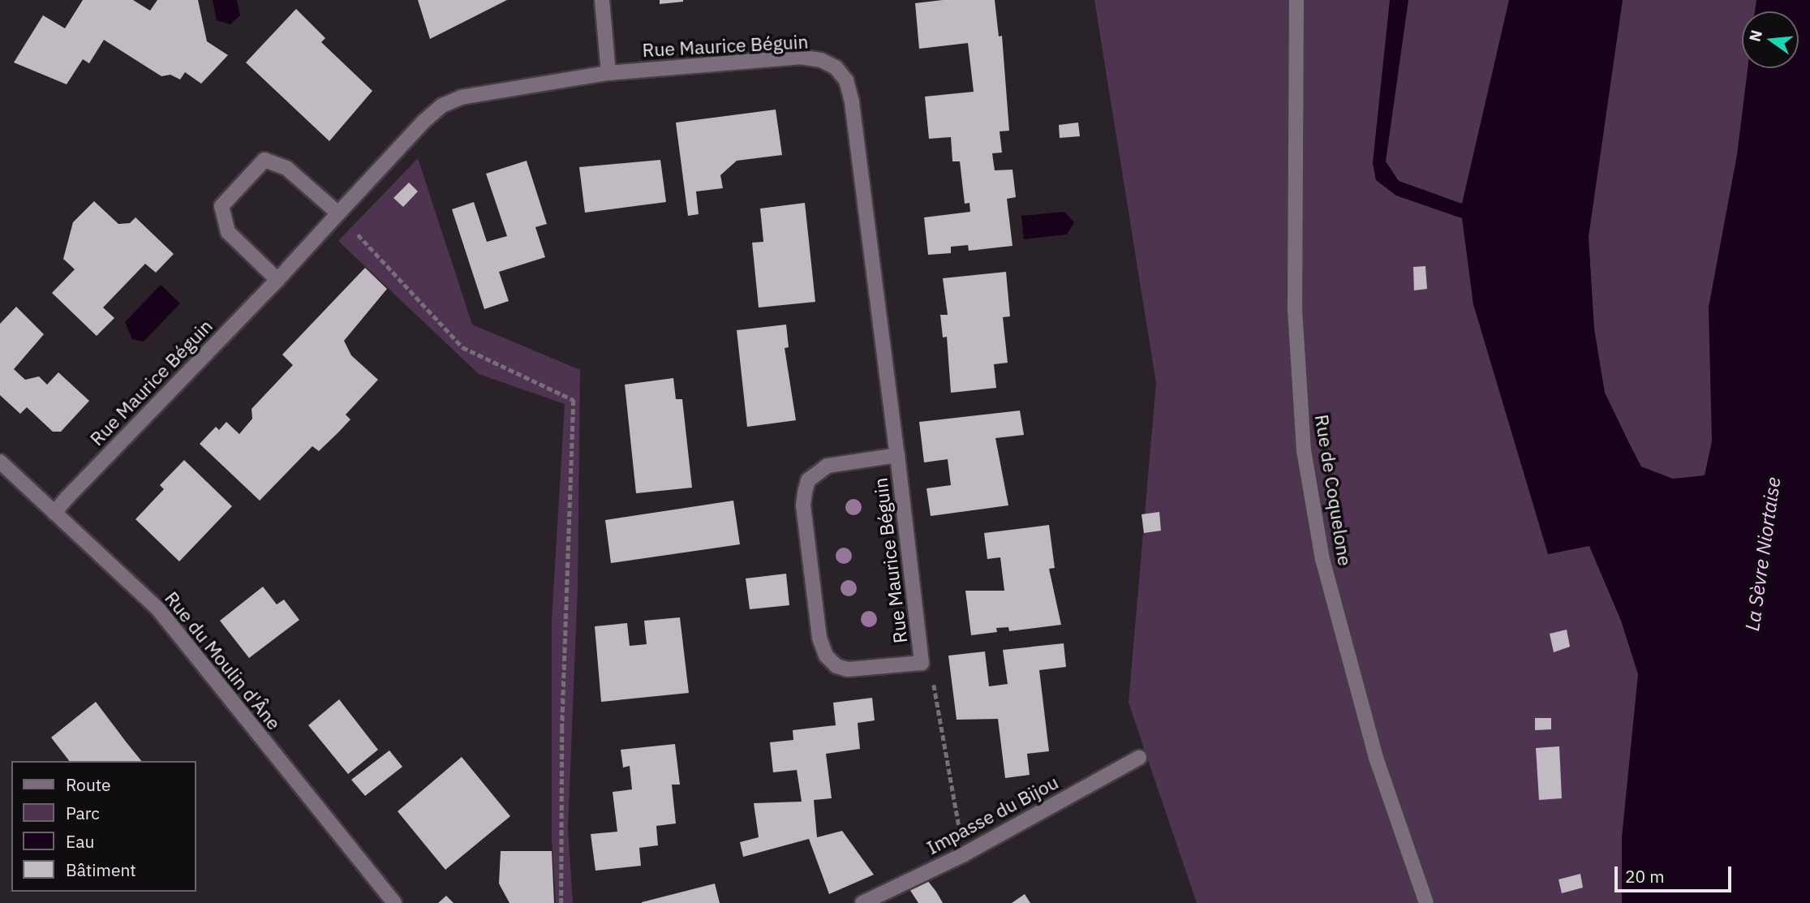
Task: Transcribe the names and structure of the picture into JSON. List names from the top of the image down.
{
  "streets": {
    "street": [
      "Rue Maurice Béguin",
      "Rue de Coquelone",
      "Rue du Moulin d'Âne",
      "Impasse du Bijou"
    ]
  },
  "crossings": [
    ["Rue Maurice Béguin", "Rue du Moulin d'Âne"]
  ],
  "water": ["La Sèvre Niortaise"],
  "legend": [
    "Route",
    "Parc",
    "Eau",
    "Bâtiment"
  ],
  "scale_bar": "20 m",
  "north": "left"
}
